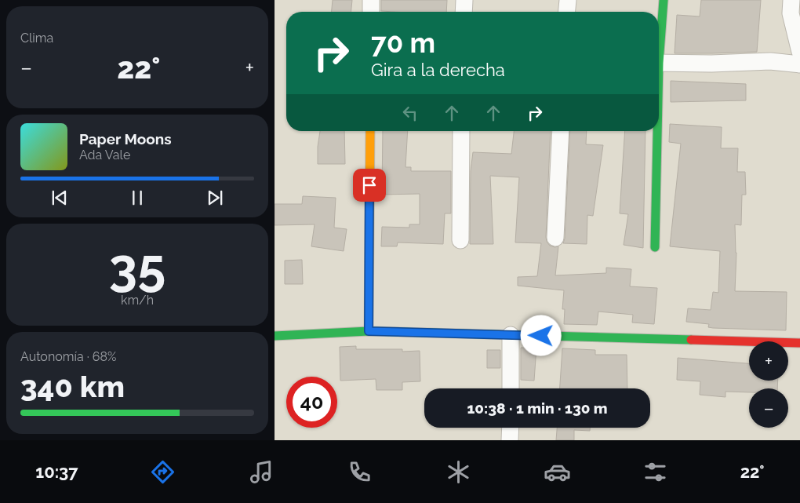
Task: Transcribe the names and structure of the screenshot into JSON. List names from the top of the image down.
{
  "page": {
    "tile": [
      "Clima",
      ["35", "km/h"],
      ["Autonomía · 68%", "340 km"]
    ],
    "turn": ["70 m", "Gira a la derecha"],
    "heat": ["−", "22°", "+"],
    "song": ["Paper Moons", "Ada Vale"],
    "map_buttons": ["+", "−"],
    "limit": "40",
    "trip": "10:38 · 1 min · 130 m",
    "tabs": ["10:37", "22°"]
  }
}
